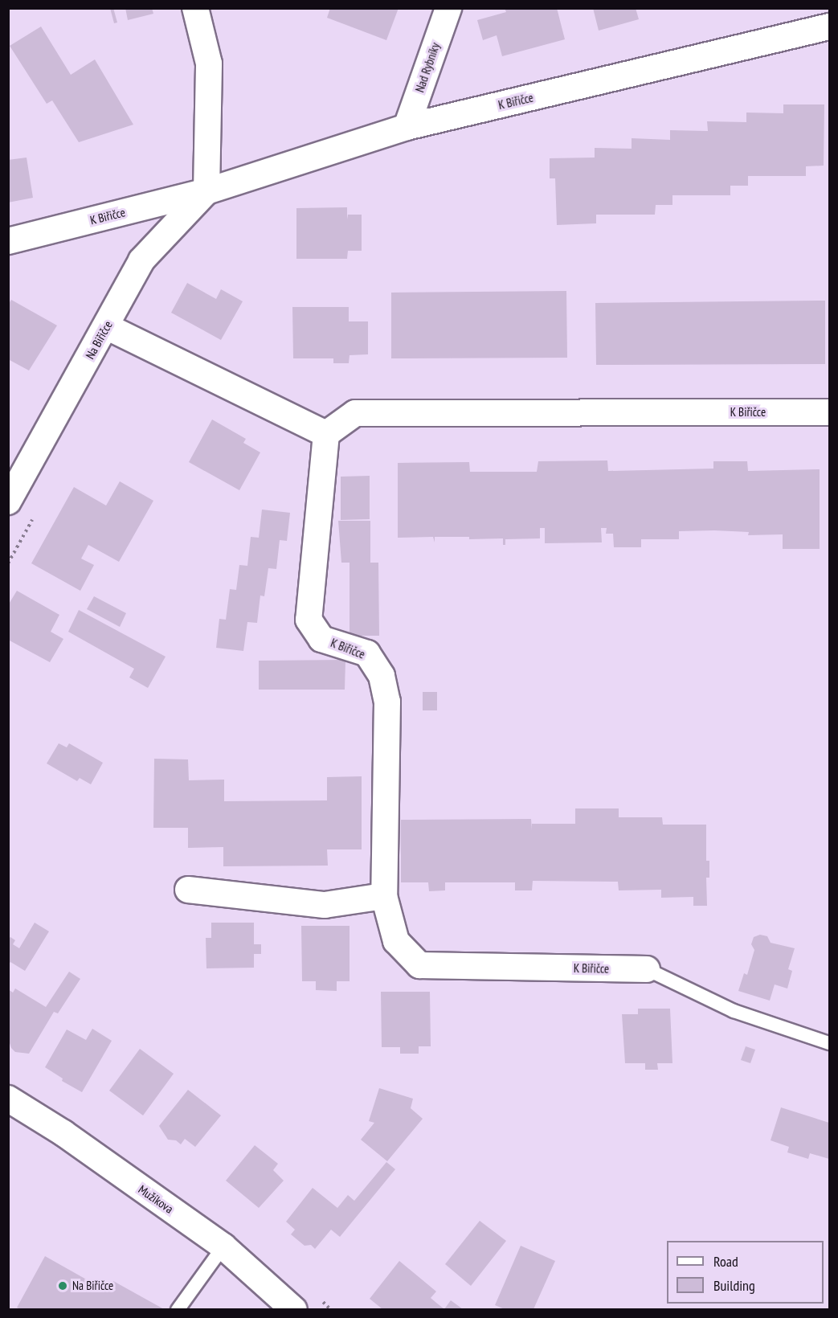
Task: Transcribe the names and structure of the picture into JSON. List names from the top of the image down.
{
  "streets": {
    "street": [
      "Nad Rybníky",
      "K Biřičce",
      "Na Biřičce",
      "Mužíkova"
    ]
  },
  "crossings": [
    ["Nad Rybníky", "K Biřičce"],
    ["K Biřičce", "Na Biřičce"]
  ],
  "places": ["Na Biřičce"],
  "legend": ["Road", "Building"]
}
